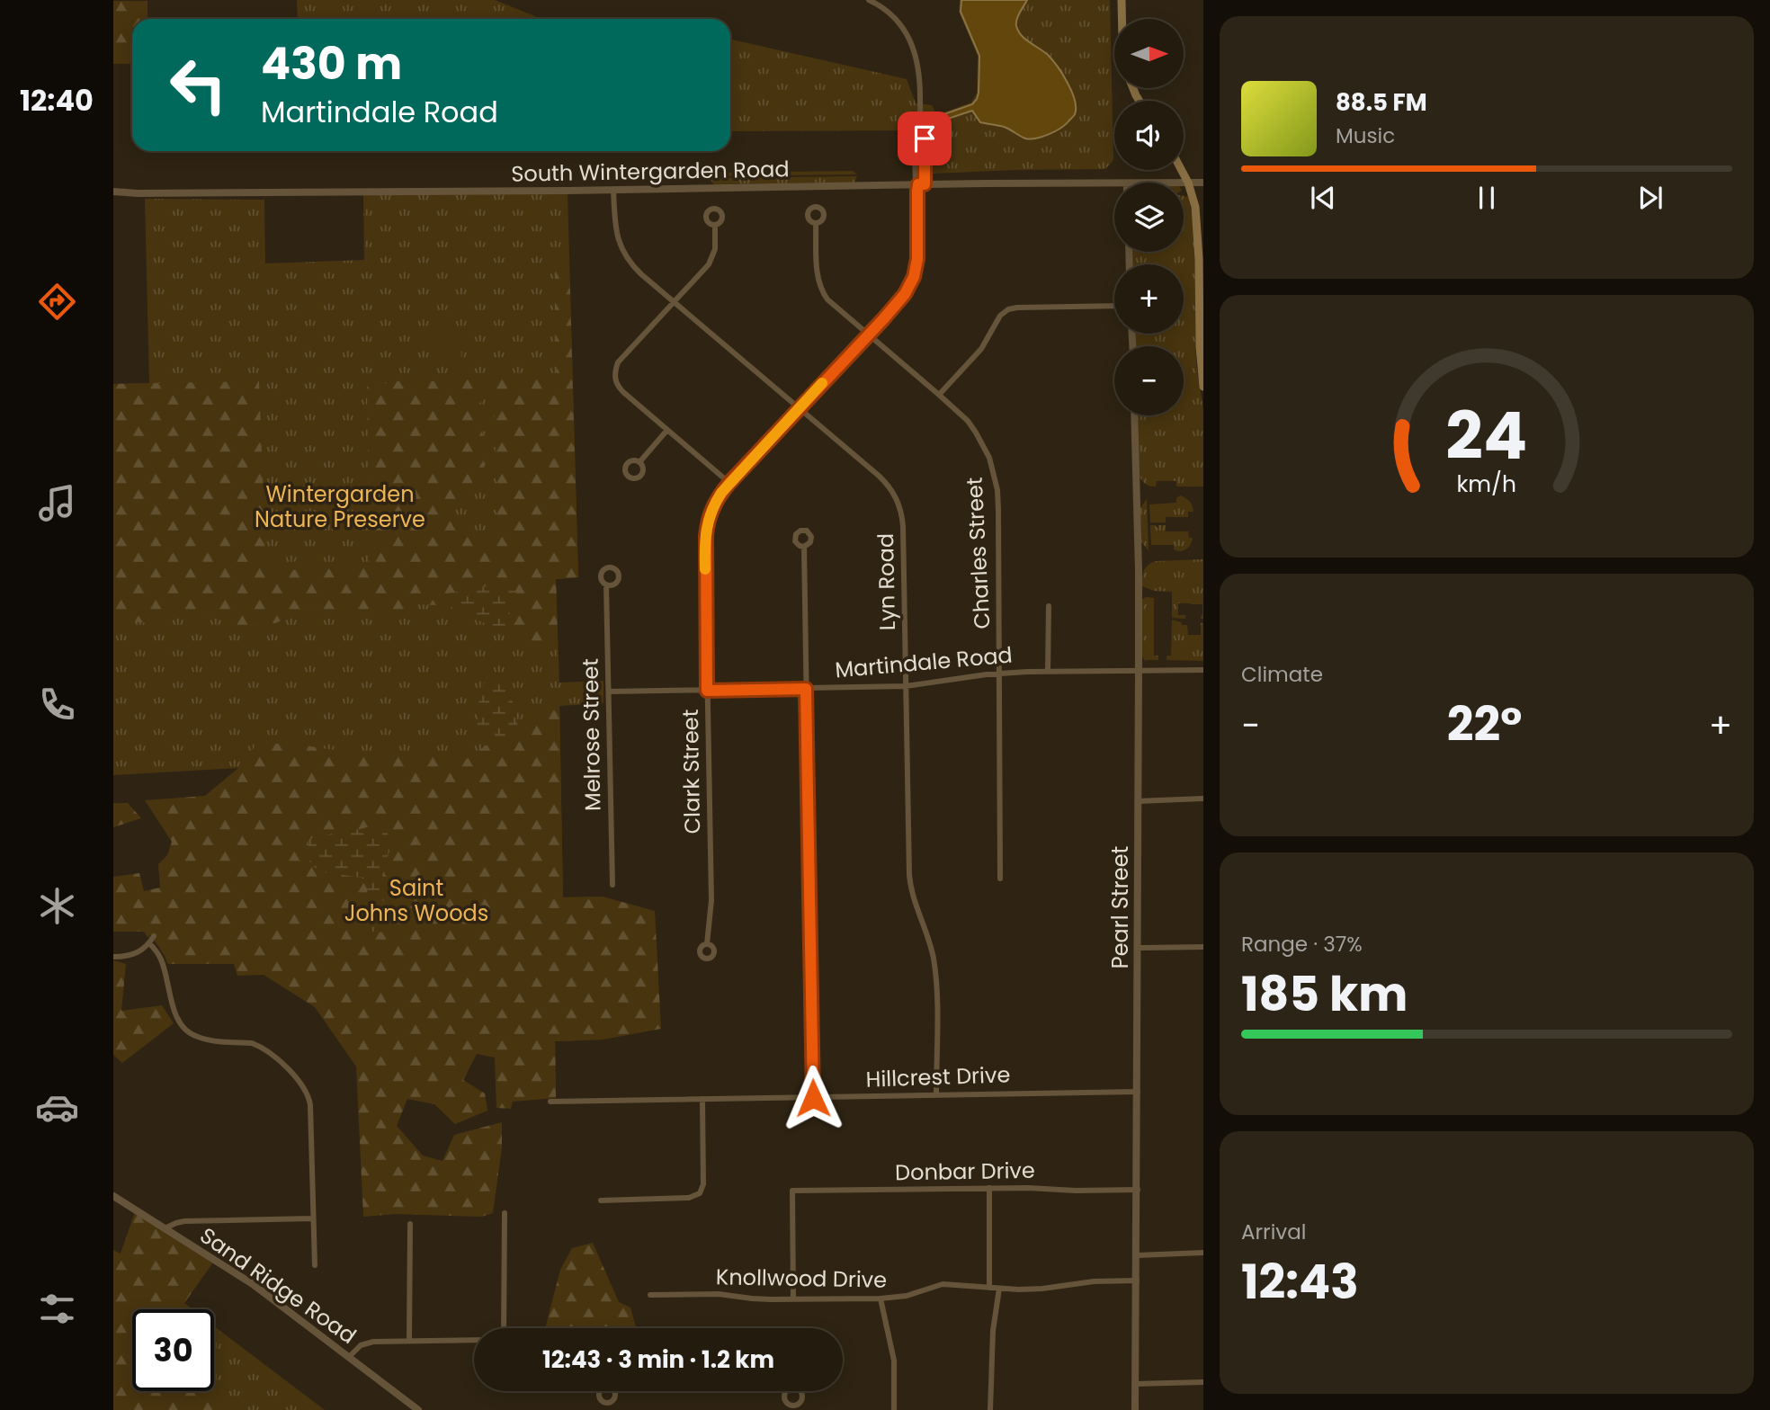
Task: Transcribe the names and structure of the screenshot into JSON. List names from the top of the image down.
{
  "streets": {
    "street": [
      "South Wintergarden Road",
      "Charles Street",
      "Lyn Road",
      "Martindale Road",
      "Melrose Street",
      "Clark Street",
      "Pearl Street",
      "Hillcrest Drive",
      "Donbar Drive",
      "Knollwood Drive",
      "Sand Ridge Road"
    ]
  },
  "crossings": [
    ["South Wintergarden Road", "Lyn Road"],
    ["South Wintergarden Road", "Clark Street"],
    ["Charles Street", "Martindale Road"],
    ["Charles Street", "Clark Street"],
    ["Lyn Road", "Martindale Road"],
    ["Lyn Road", "Clark Street"],
    ["Lyn Road", "Hillcrest Drive"],
    ["Martindale Road", "Melrose Street"],
    ["Martindale Road", "Clark Street"],
    ["Martindale Road", "Pearl Street"],
    ["Pearl Street", "Hillcrest Drive"],
    ["Pearl Street", "Donbar Drive"],
    ["Pearl Street", "Knollwood Drive"],
    ["Donbar Drive", "Knollwood Drive"]
  ],
  "parks": ["Wintergarden Nature Preserve", "Saint Johns Woods"],
  "north": "right",
  "page": {
    "tabs": "12:40",
    "map_buttons": ["+", "−"],
    "turn": ["430 m", "Martindale Road"],
    "song": ["88.5 FM", "Music"],
    "tile": [
      "Climate",
      ["Range · 37%", "185 km"],
      ["Arrival", "12:43"]
    ],
    "heat": ["−", "22°", "+"],
    "limit": "30",
    "trip": "12:43 · 3 min · 1.2 km",
    "gauge": ["24", "km/h"]
  }
}
